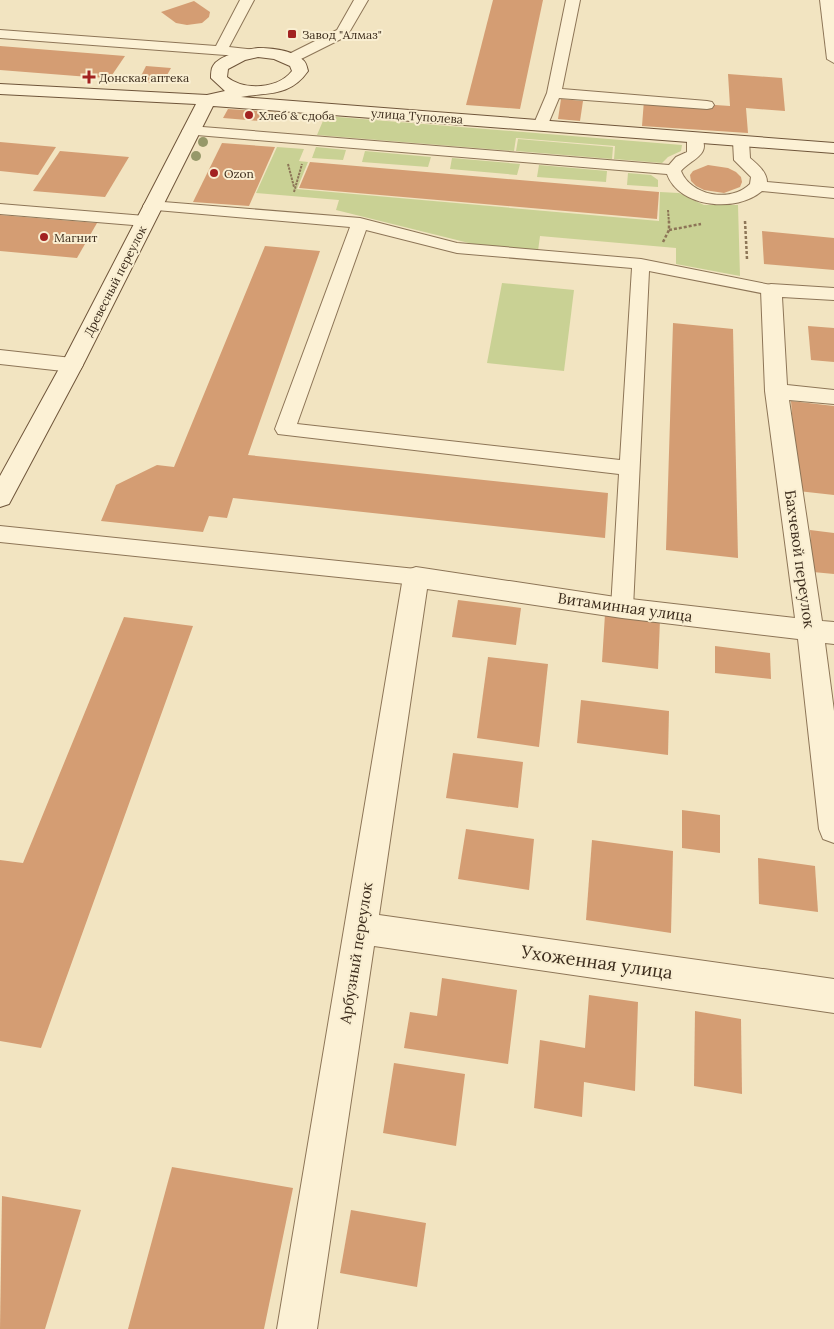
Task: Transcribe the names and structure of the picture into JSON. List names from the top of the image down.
{
  "streets": {
    "street": [
      "улица Туполева",
      "Древесный переулок",
      "Бахчевой переулок",
      "Витаминная улица",
      "Арбузный переулок",
      "Ухоженная улица"
    ]
  },
  "crossings": [
    ["улица Туполева", "Древесный переулок"],
    ["Бахчевой переулок", "Витаминная улица"],
    ["Витаминная улица", "Арбузный переулок"],
    ["Арбузный переулок", "Ухоженная улица"]
  ],
  "places": {
    "transit": ["Завод \"Алмаз\""],
    "health": ["Донская аптека"],
    "other": ["Хлеб & сдоба", "Ozon", "Магнит"]
  }
}
